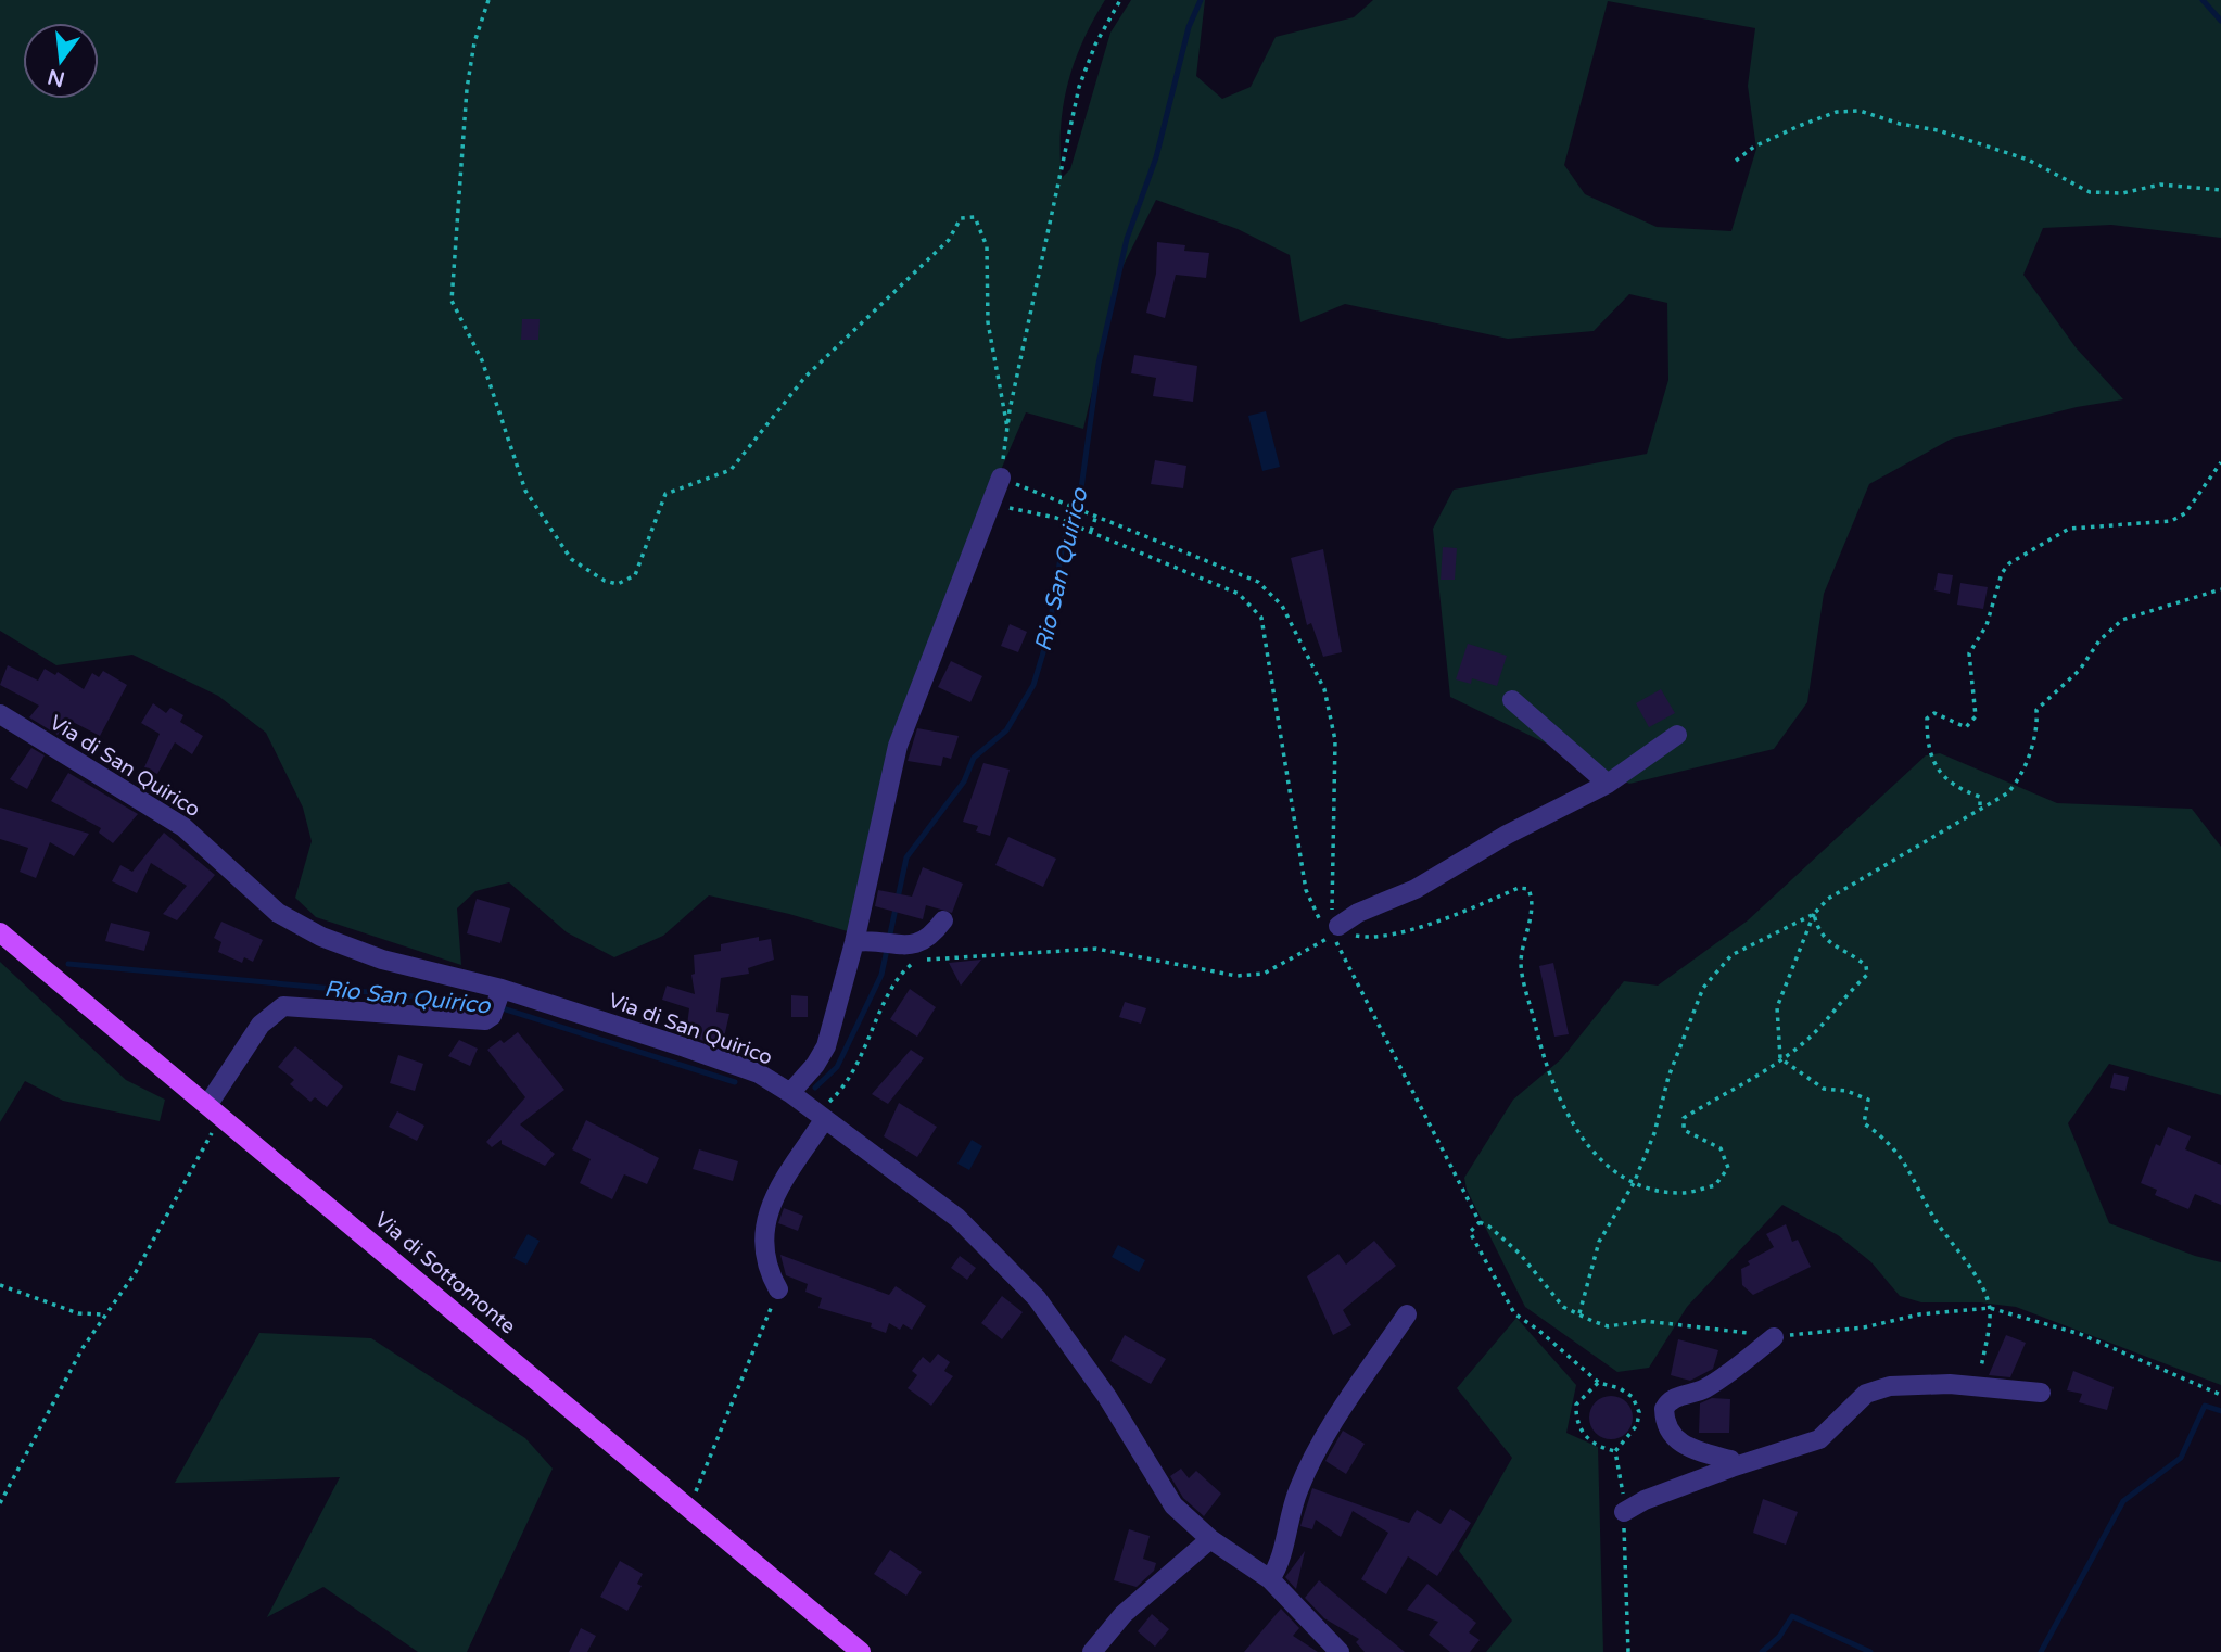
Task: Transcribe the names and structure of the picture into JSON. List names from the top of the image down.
{
  "streets": {
    "main road": ["Via di Sottomonte"],
    "street": ["Via di San Quirico"]
  },
  "water": ["Rio San Quirico"],
  "north": "bottom"
}
